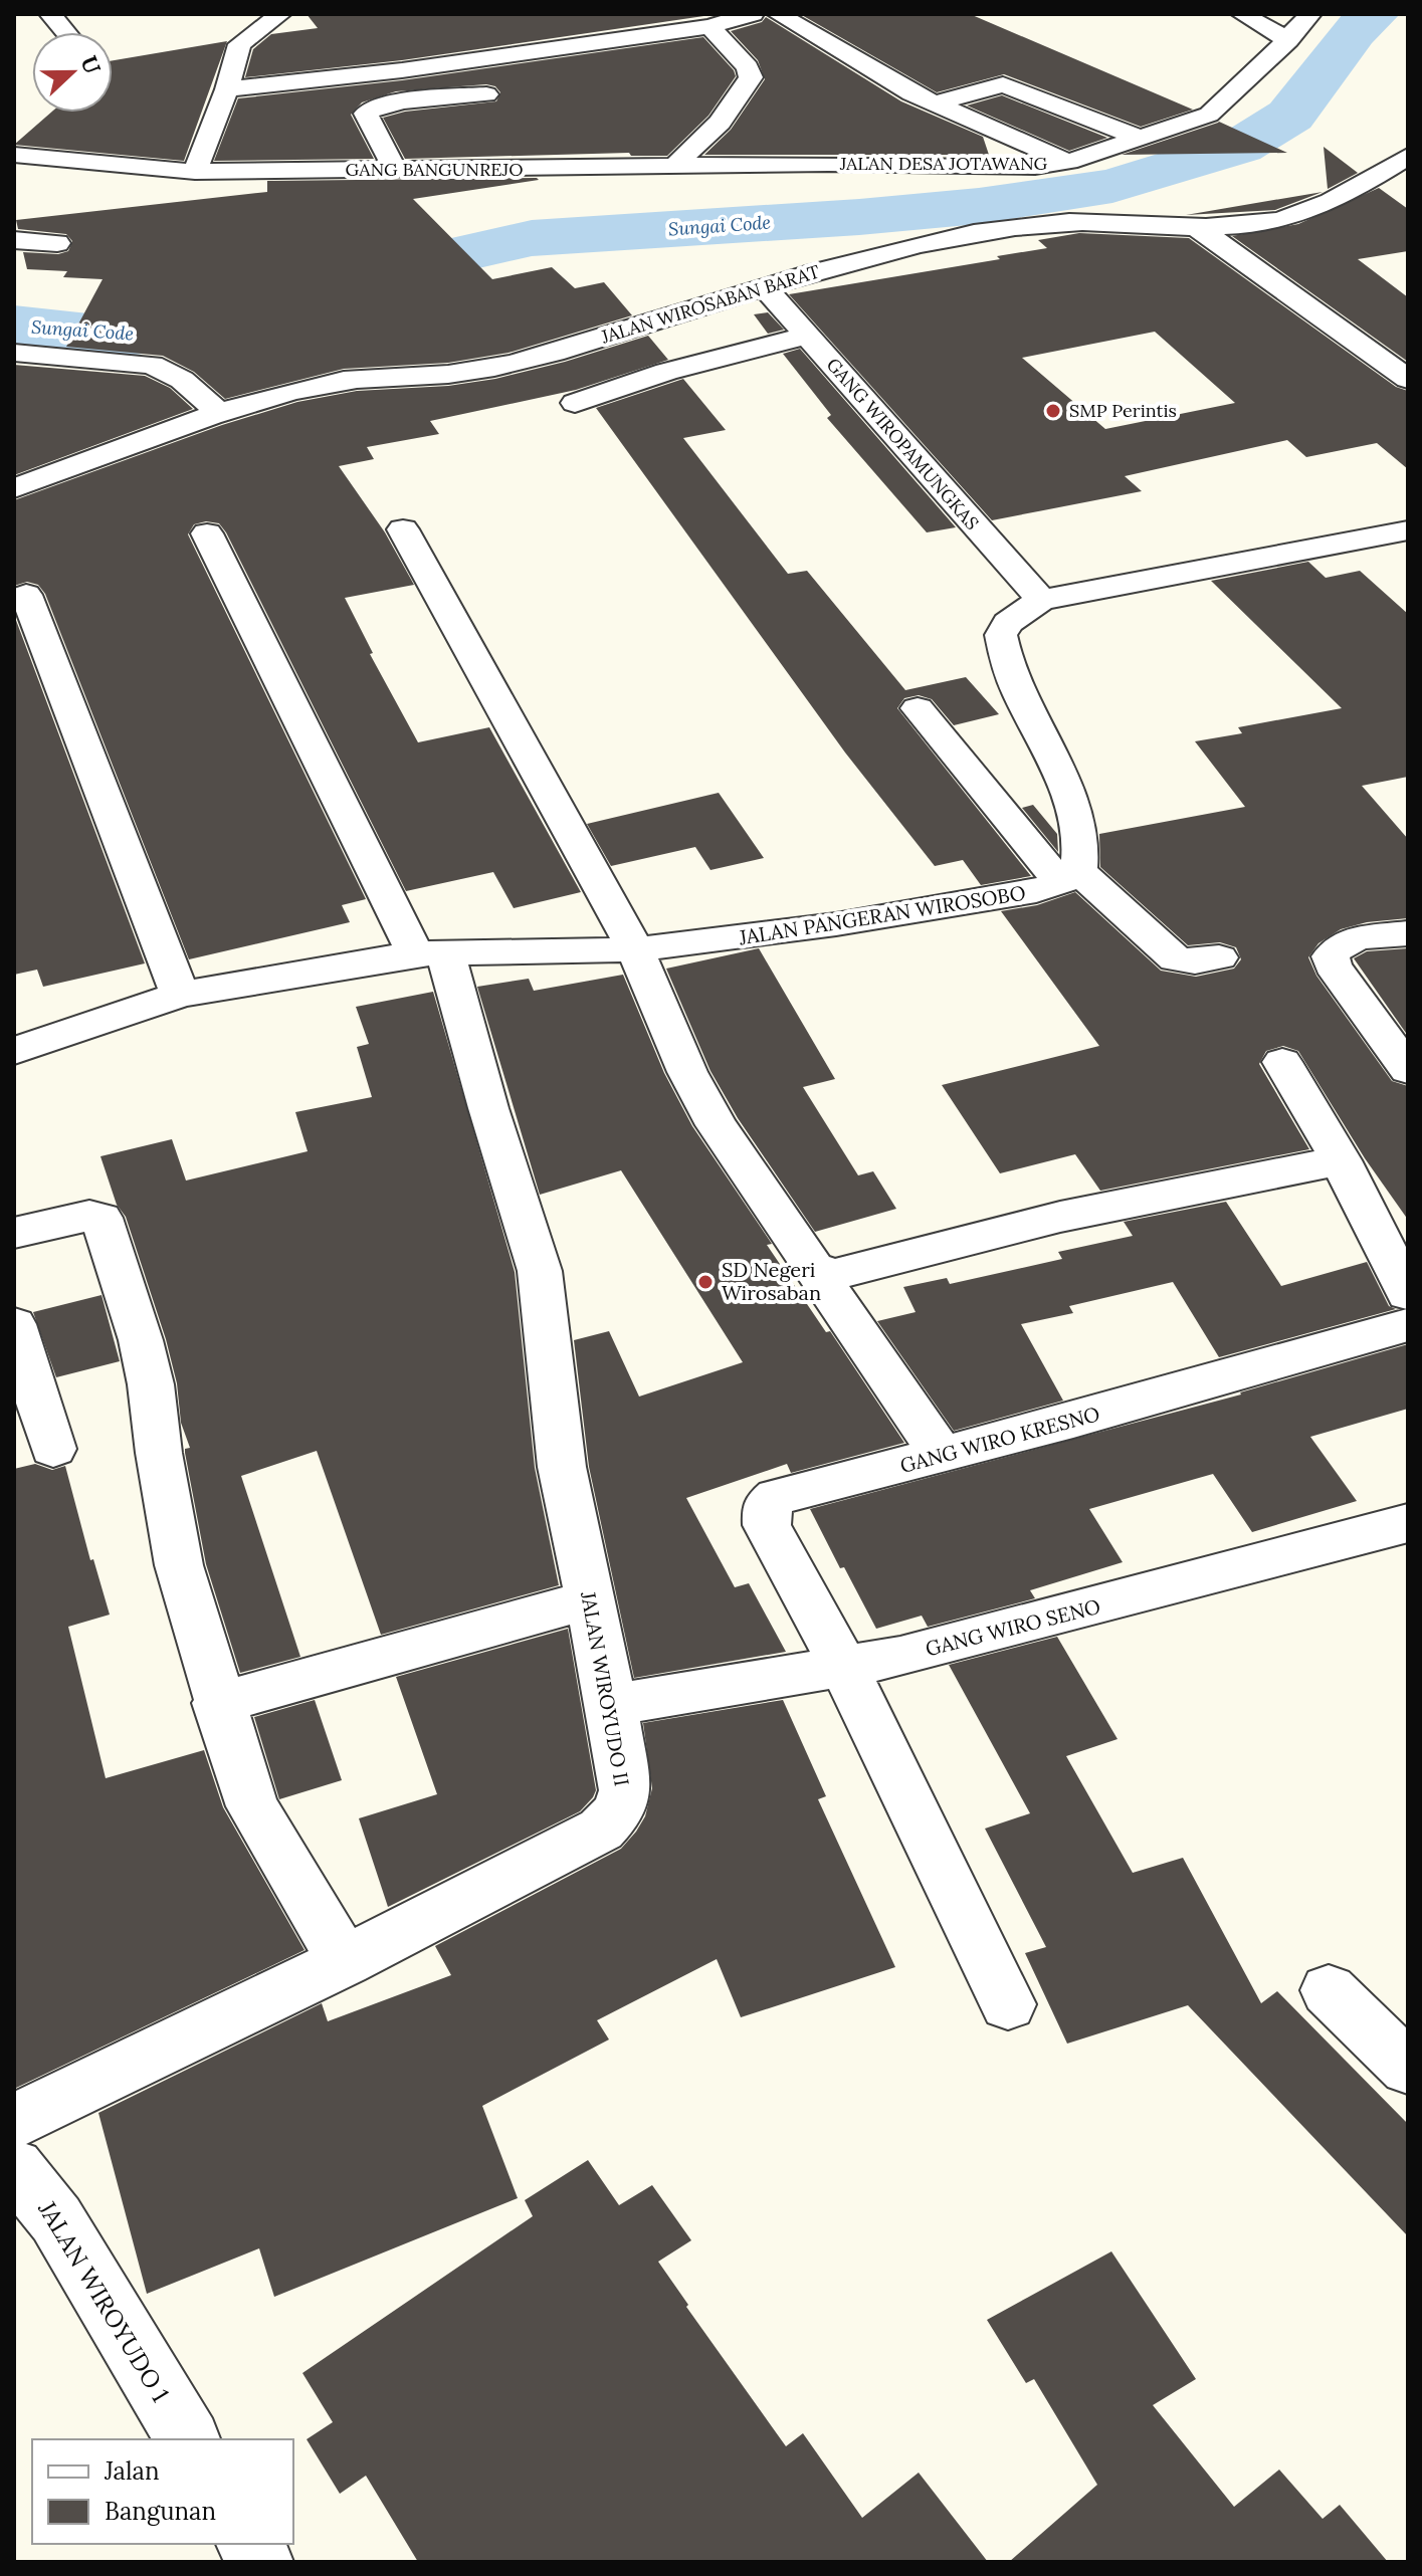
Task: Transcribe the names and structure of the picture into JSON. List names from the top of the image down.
{
  "streets": {
    "street": [
      "JALAN DESA JOTAWANG",
      "GANG BANGUNREJO",
      "JALAN WIROSABAN BARAT",
      "GANG WIROPAMUNGKAS",
      "JALAN PANGERAN WIROSOBO",
      "GANG WIRO KRESNO",
      "GANG WIRO SENO",
      "JALAN WIROYUDO II",
      "JALAN WIROYUDO 1"
    ]
  },
  "crossings": [
    ["JALAN DESA JOTAWANG", "GANG BANGUNREJO"],
    ["JALAN WIROSABAN BARAT", "GANG WIROPAMUNGKAS"],
    ["JALAN PANGERAN WIROSOBO", "JALAN WIROYUDO II"],
    ["GANG WIRO KRESNO", "GANG WIRO SENO"],
    ["GANG WIRO SENO", "JALAN WIROYUDO II"]
  ],
  "water": ["Sungai Code"],
  "places": ["SMP Perintis", "SD Negeri Wirosaban"],
  "legend": ["Jalan", "Bangunan"],
  "north": "right"
}
